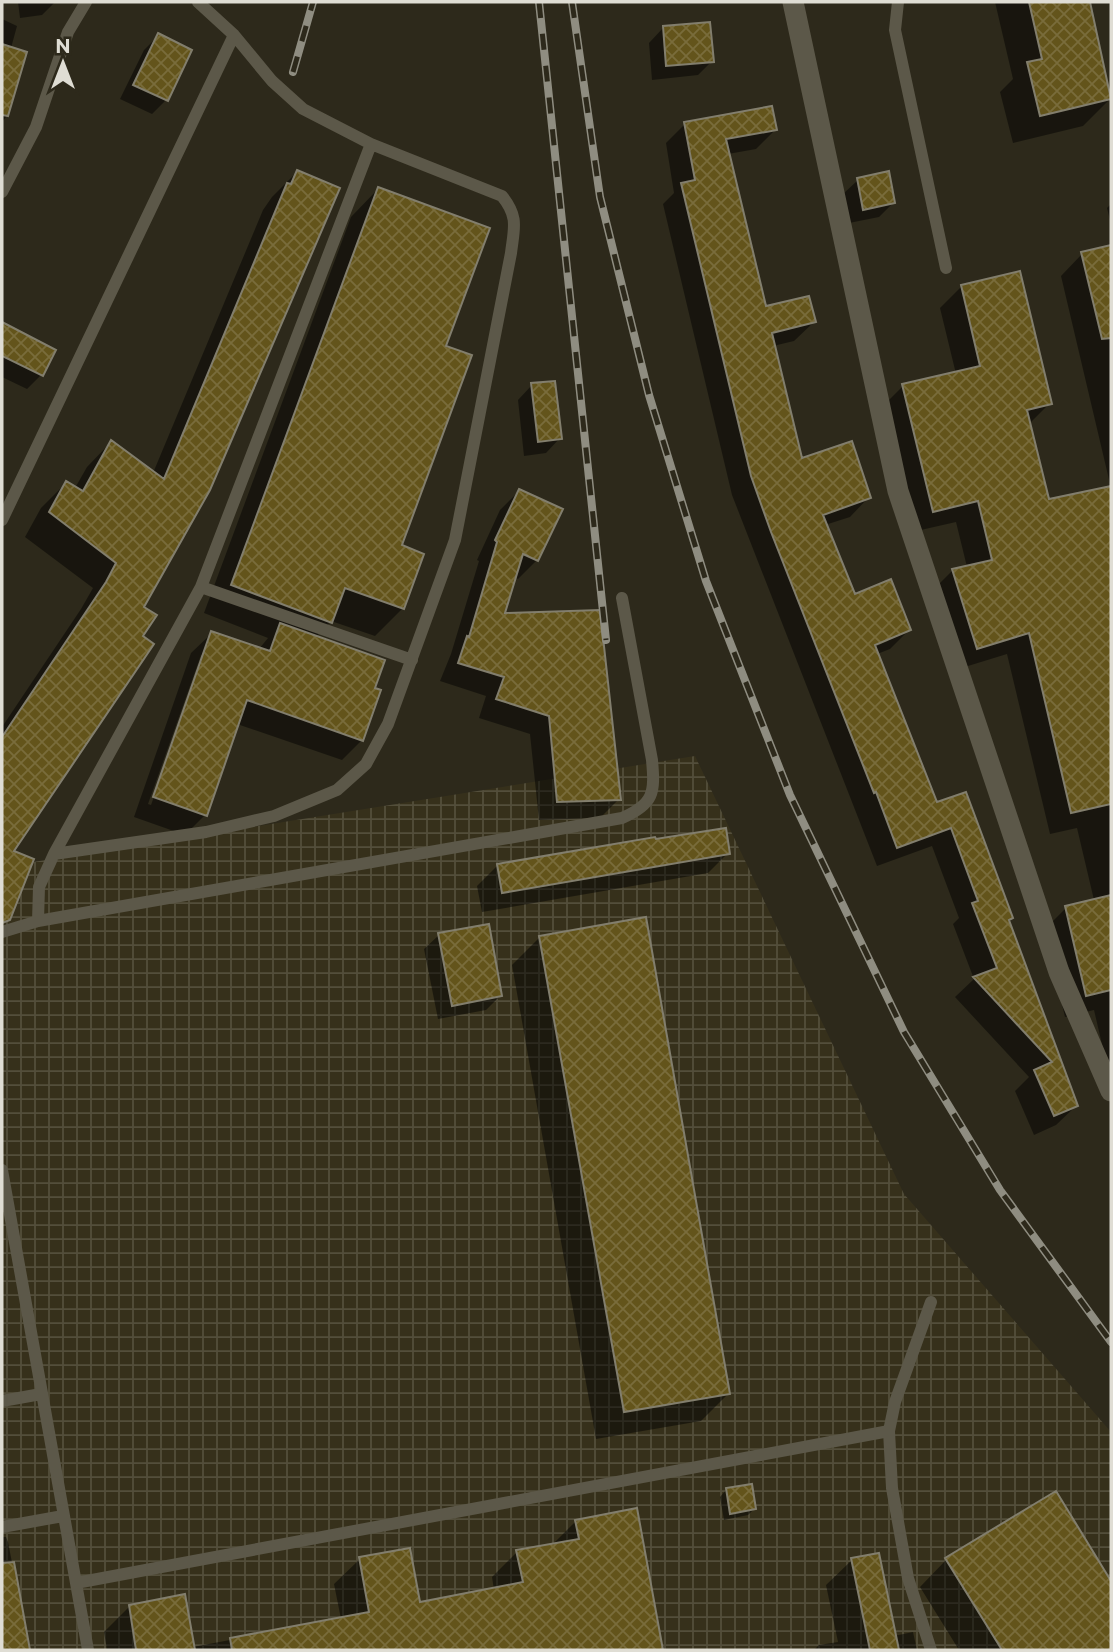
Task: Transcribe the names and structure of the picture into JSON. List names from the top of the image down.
{
  "north": "top"
}
